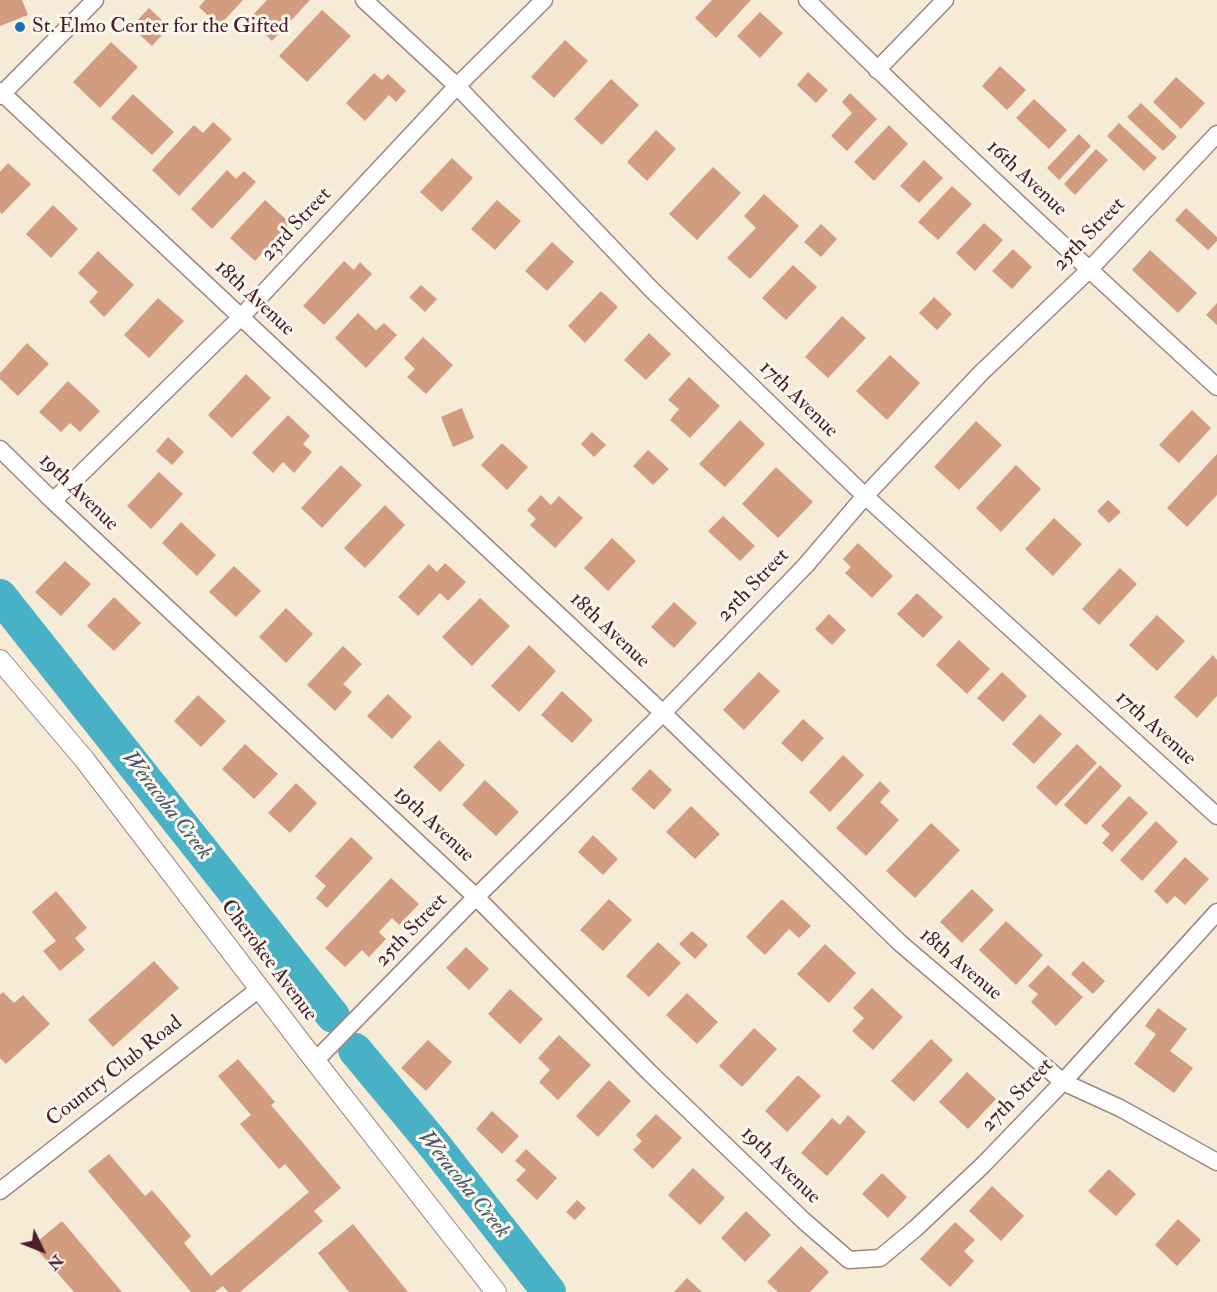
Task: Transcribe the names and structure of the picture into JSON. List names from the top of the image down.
{
  "streets": {
    "street": [
      "16th Avenue",
      "23rd Street",
      "25th Street",
      "18th Avenue",
      "17th Avenue",
      "19th Avenue",
      "Cherokee Avenue",
      "Country Club Road",
      "27th Street"
    ]
  },
  "crossings": [
    ["16th Avenue", "25th Street"],
    ["23rd Street", "18th Avenue"],
    ["23rd Street", "17th Avenue"],
    ["23rd Street", "19th Avenue"],
    ["25th Street", "18th Avenue"],
    ["25th Street", "17th Avenue"],
    ["25th Street", "19th Avenue"],
    ["25th Street", "Cherokee Avenue"],
    ["18th Avenue", "27th Street"],
    ["19th Avenue", "27th Street"],
    ["Cherokee Avenue", "Country Club Road"]
  ],
  "water": ["Weracoba Creek"],
  "places": ["St. Elmo Center for the Gifted"],
  "north": "bottom right"
}
